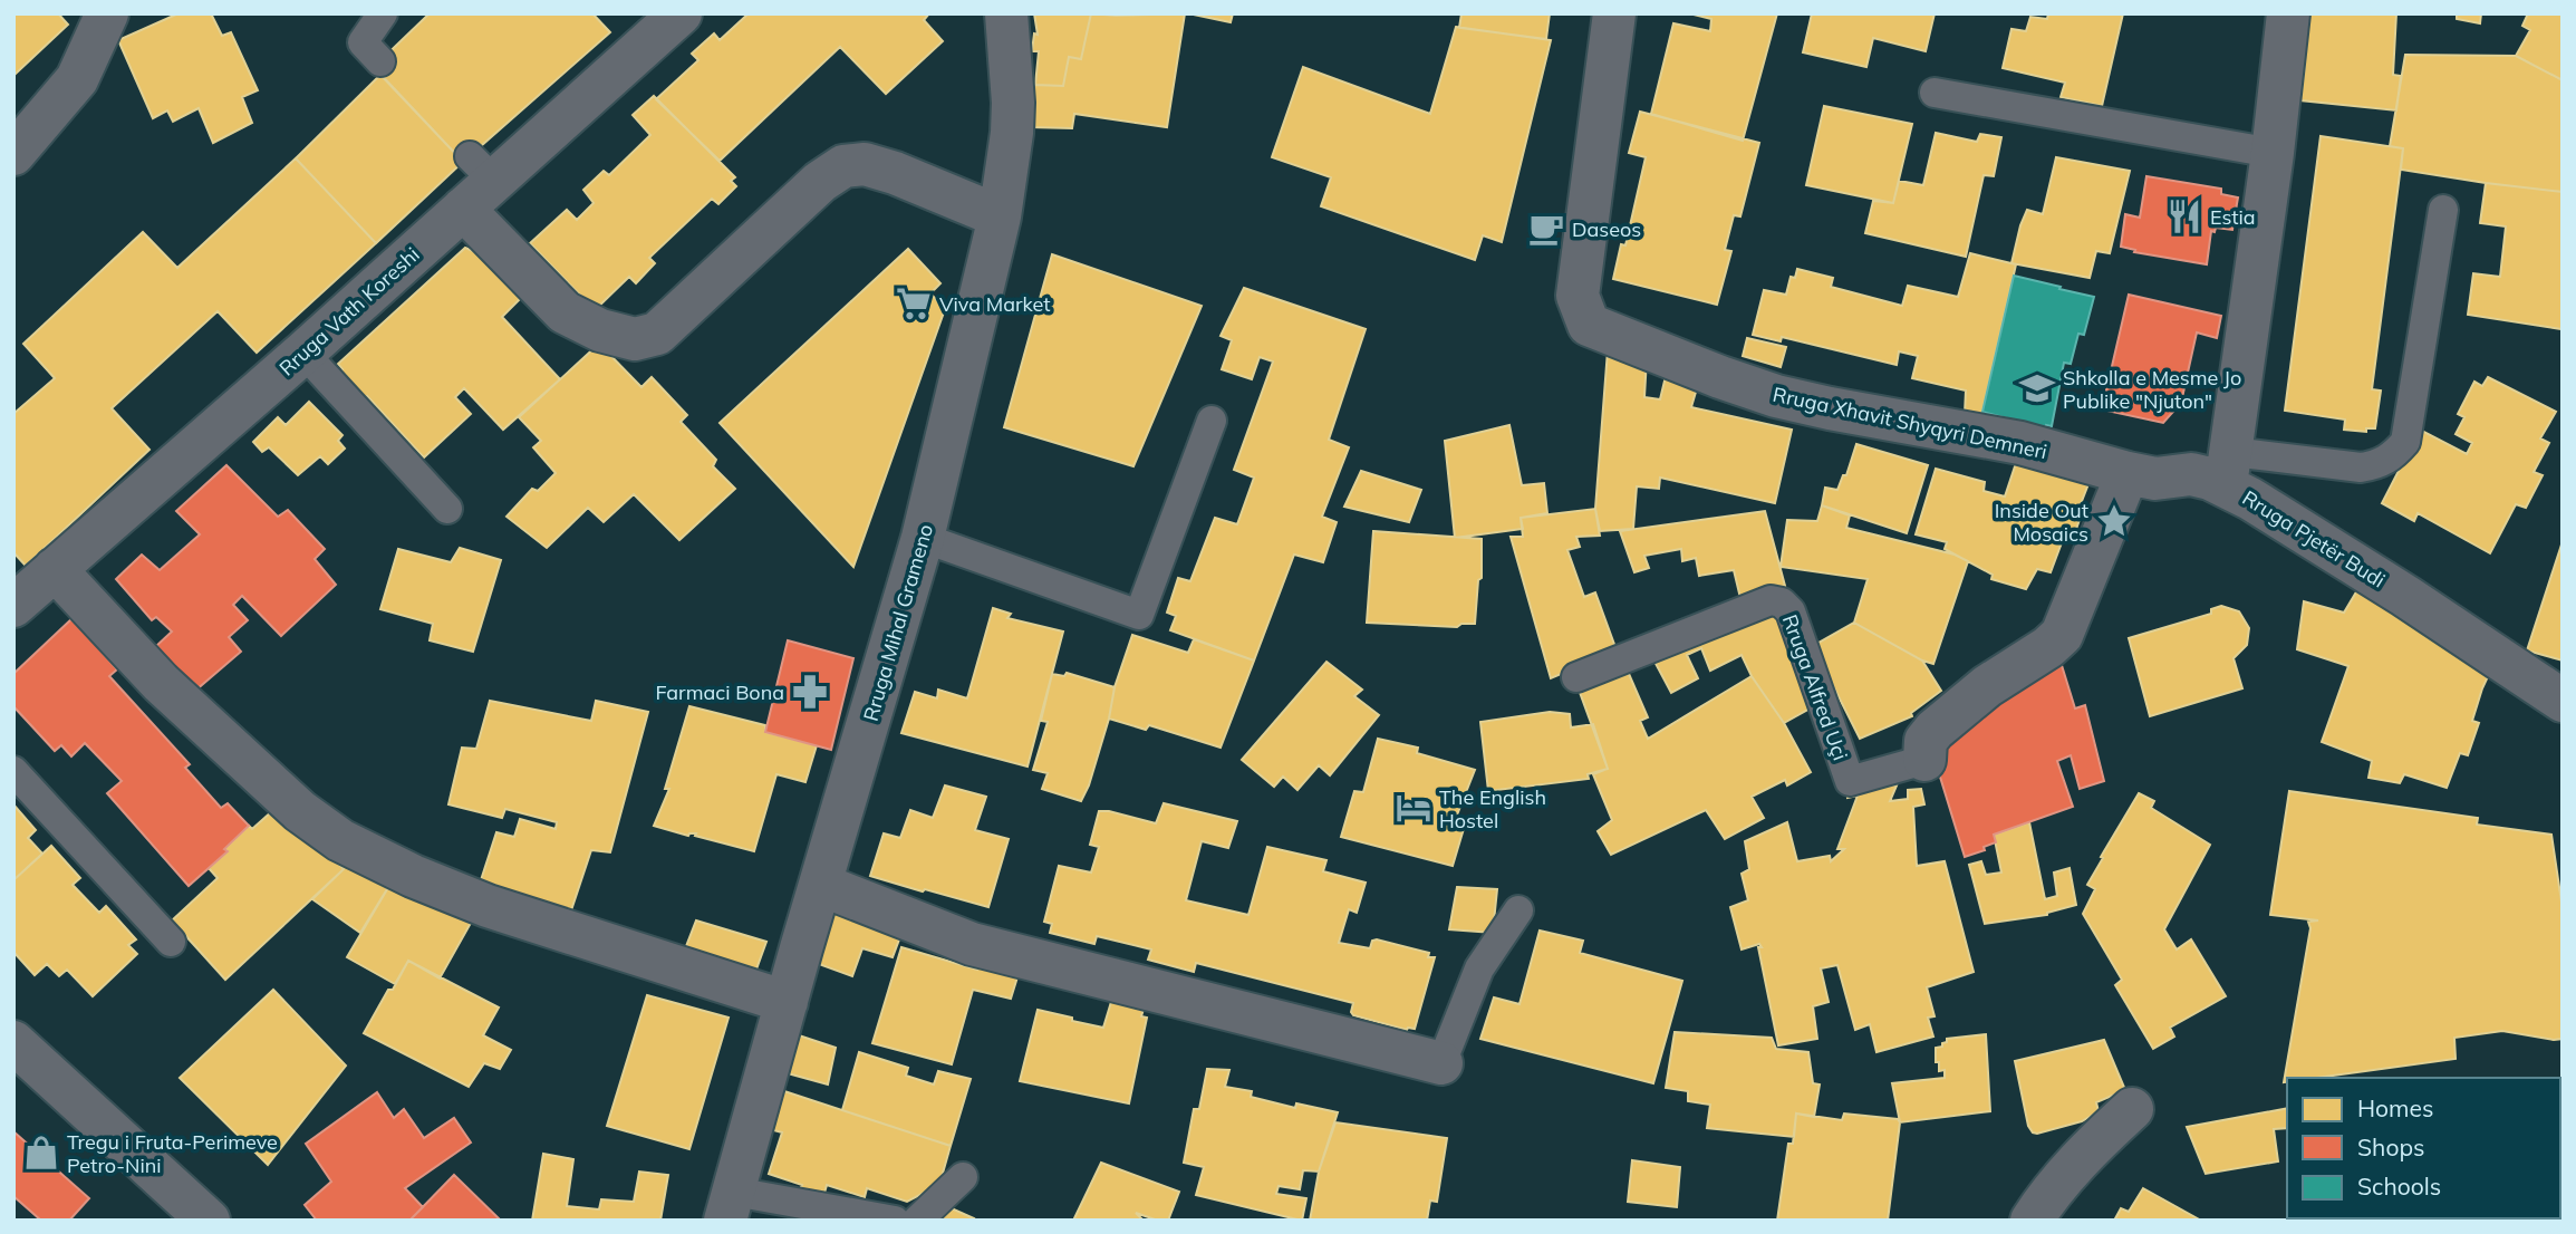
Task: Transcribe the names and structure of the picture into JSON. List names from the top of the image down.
{
  "streets": {
    "street": [
      "Rruga Vath Koreshi",
      "Rruga Xhavit Shyqyri Demneri",
      "Rruga Pjetër Budi",
      "Rruga Mihal Grameno",
      "Rruga Alfred Uçi"
    ]
  },
  "crossings": [
    ["Rruga Xhavit Shyqyri Demneri", "Rruga Pjetër Budi"],
    ["Rruga Xhavit Shyqyri Demneri", "Rruga Alfred Uçi"]
  ],
  "places": {
    "restaurant": ["Estia"],
    "cafe": ["Daseos"],
    "supermarket": ["Viva Market"],
    "school or university": ["Shkolla e Mesme Jo Publike \"Njuton\""],
    "place": ["Inside Out Mosaics"],
    "pharmacy": ["Farmaci Bona"],
    "hotel": ["The English Hostel"],
    "shop": ["Tregu i Fruta-Perimeve Petro-Nini"]
  },
  "legend": ["Homes", "Shops", "Schools"]
}
